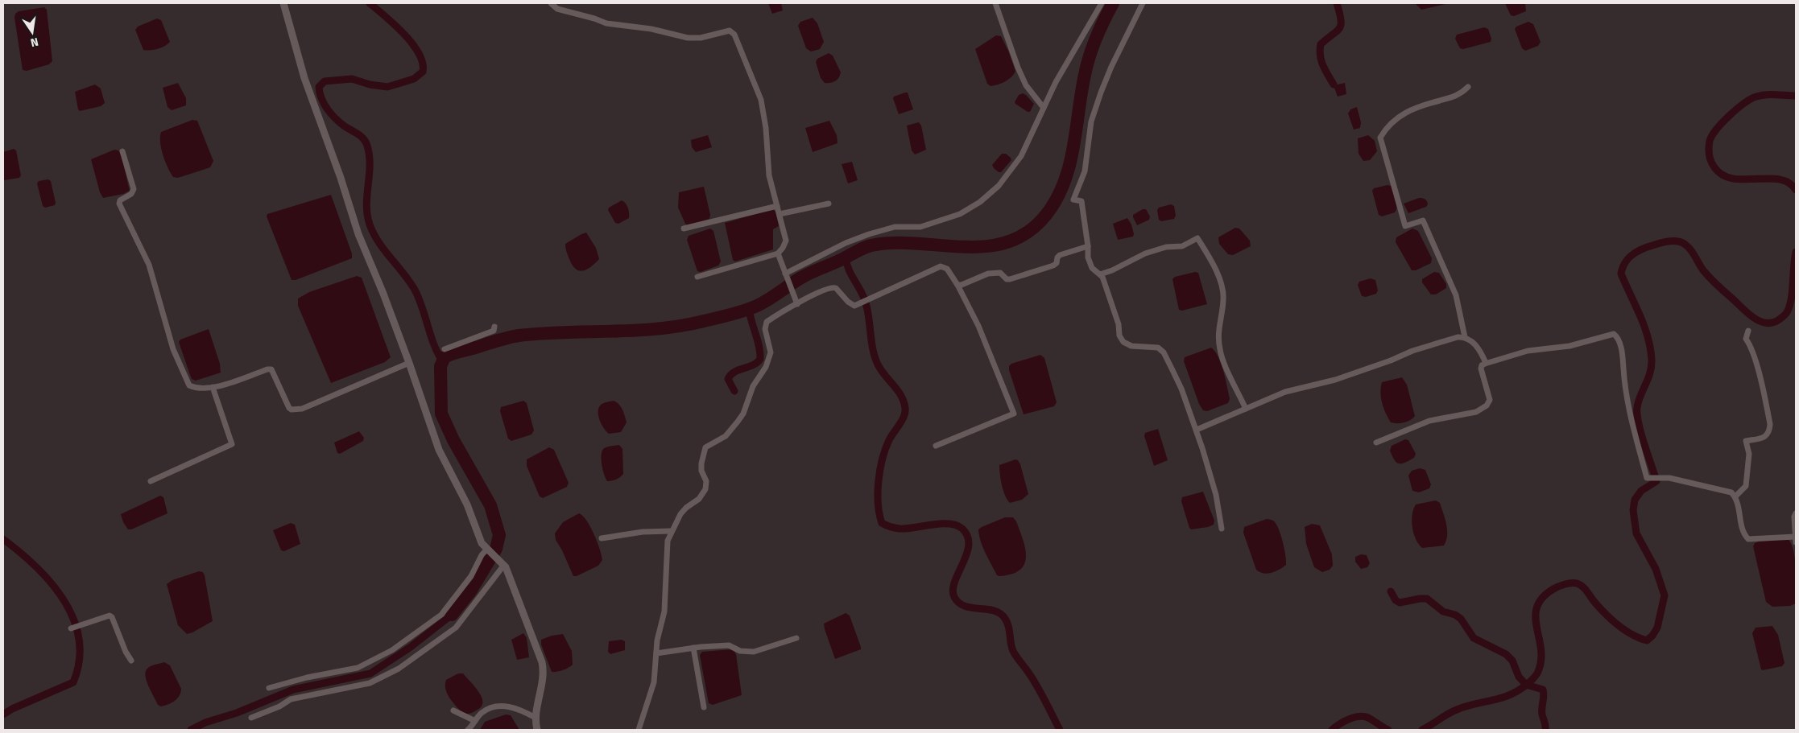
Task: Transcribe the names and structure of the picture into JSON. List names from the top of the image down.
{
  "north": "bottom"
}
